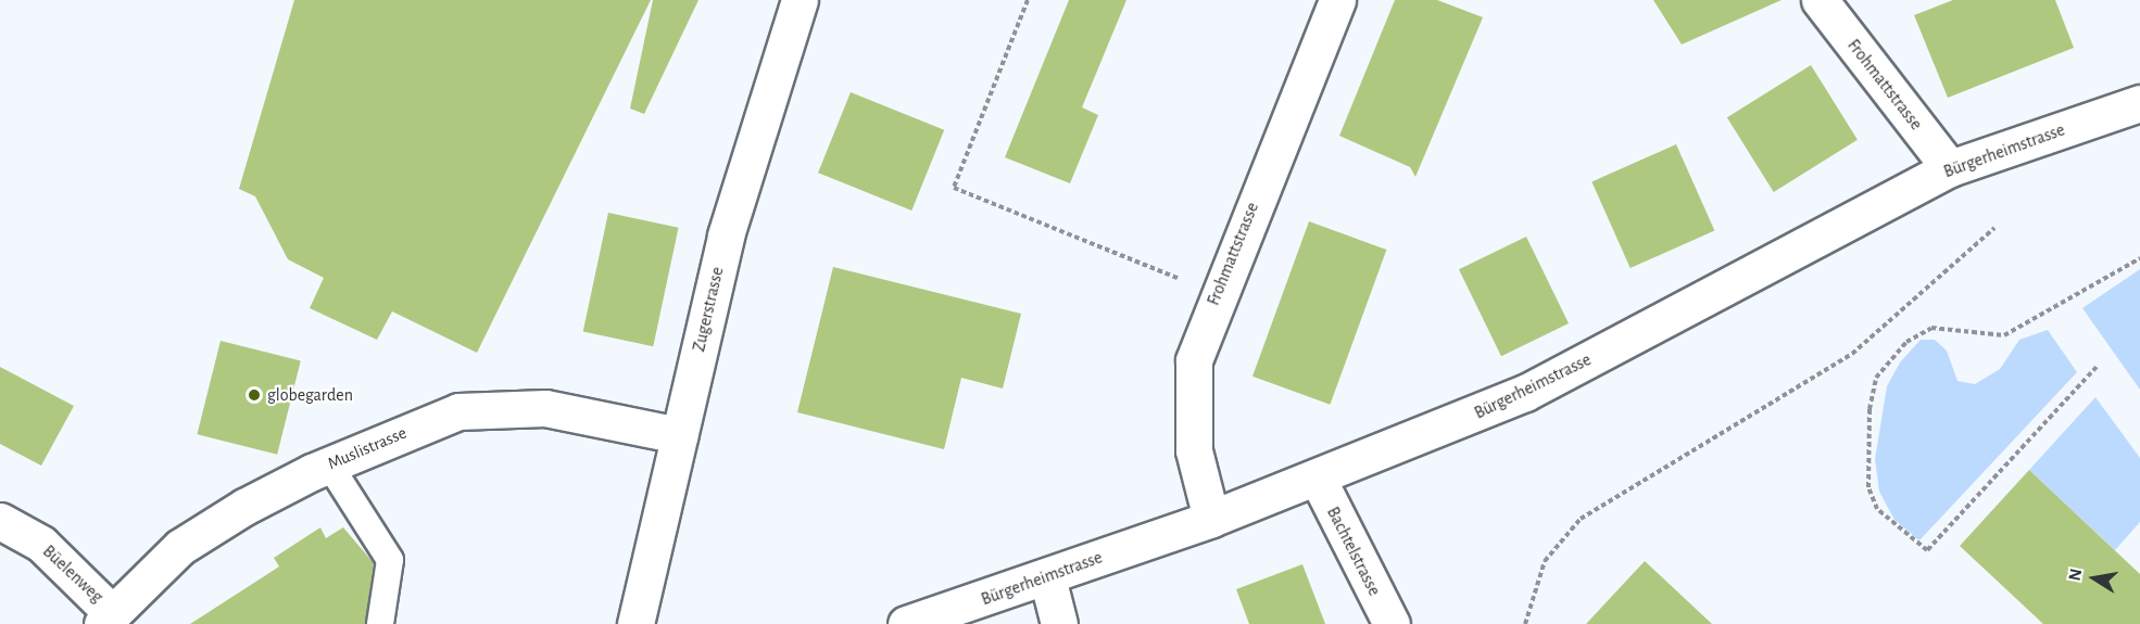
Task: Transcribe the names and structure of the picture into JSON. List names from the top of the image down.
{
  "streets": {
    "street": [
      "Frohmattstrasse",
      "Bürgerheimstrasse",
      "Zugerstrasse",
      "Muslistrasse",
      "Bachtelstrasse",
      "Büelenweg"
    ]
  },
  "crossings": [
    ["Frohmattstrasse", "Bürgerheimstrasse"],
    ["Bürgerheimstrasse", "Bachtelstrasse"],
    ["Zugerstrasse", "Muslistrasse"],
    ["Muslistrasse", "Büelenweg"]
  ],
  "places": ["globegarden"],
  "north": "left"
}
